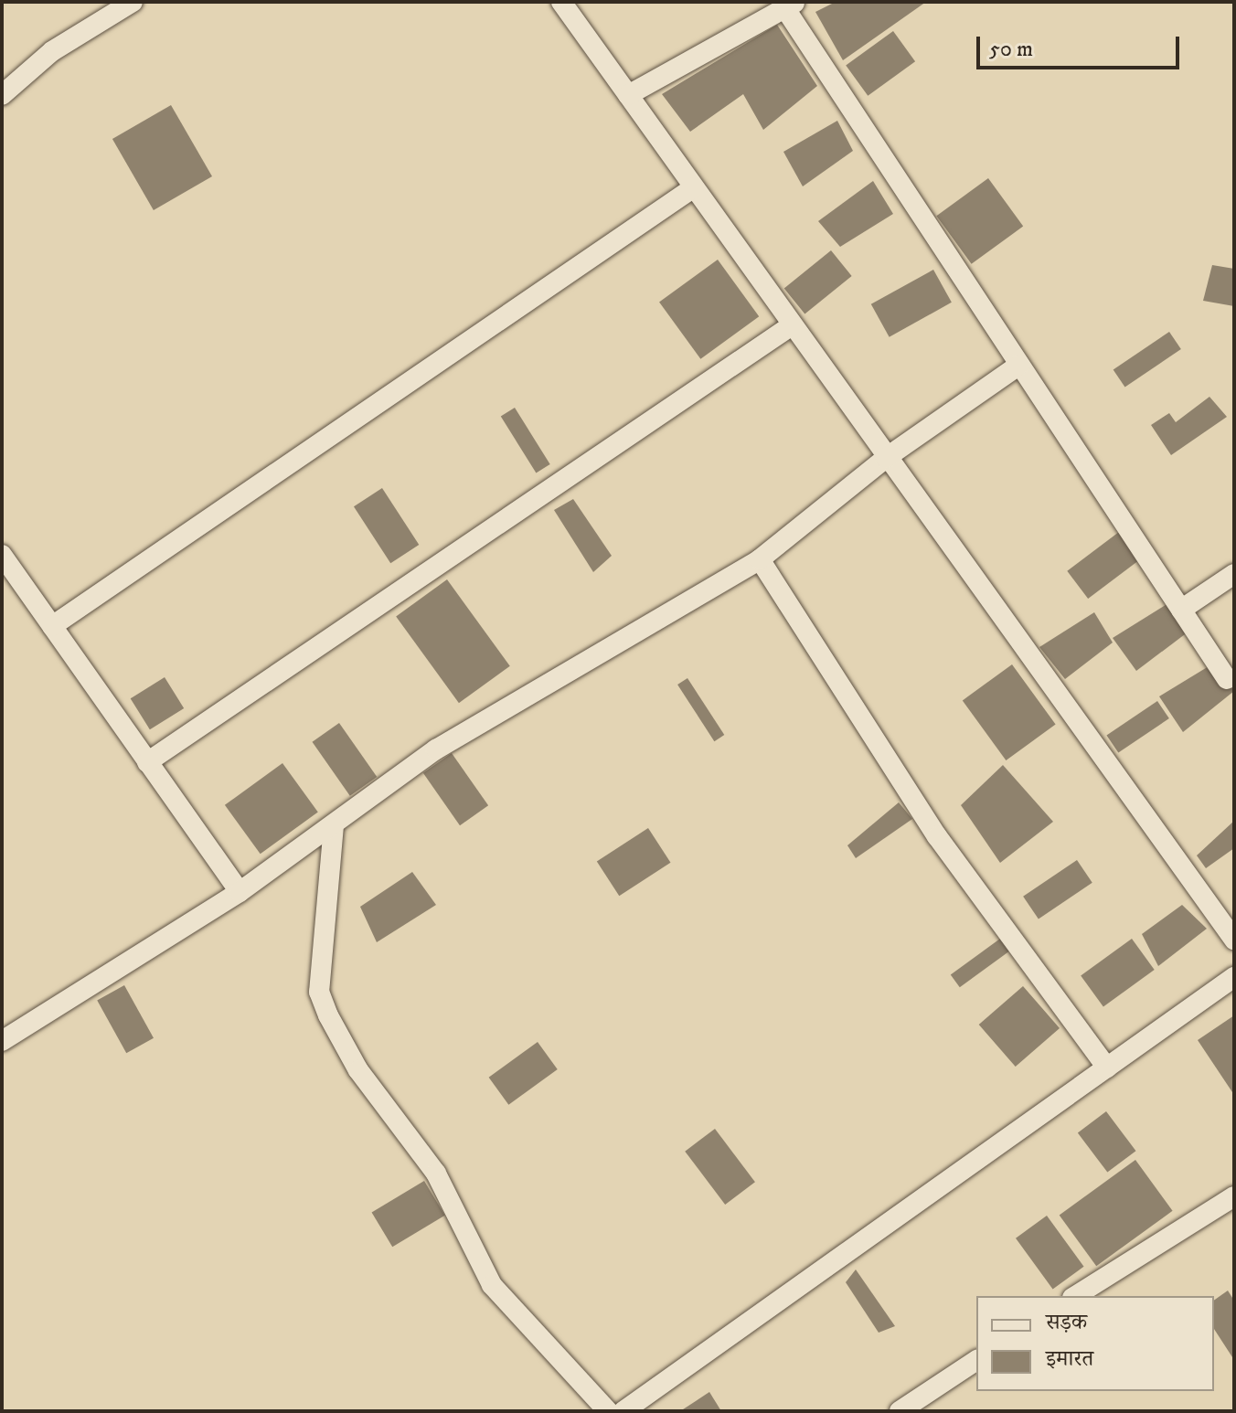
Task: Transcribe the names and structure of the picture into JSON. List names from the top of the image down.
{
  "legend": ["सड़क", "इमारत"],
  "scale_bar": "50 m"
}
